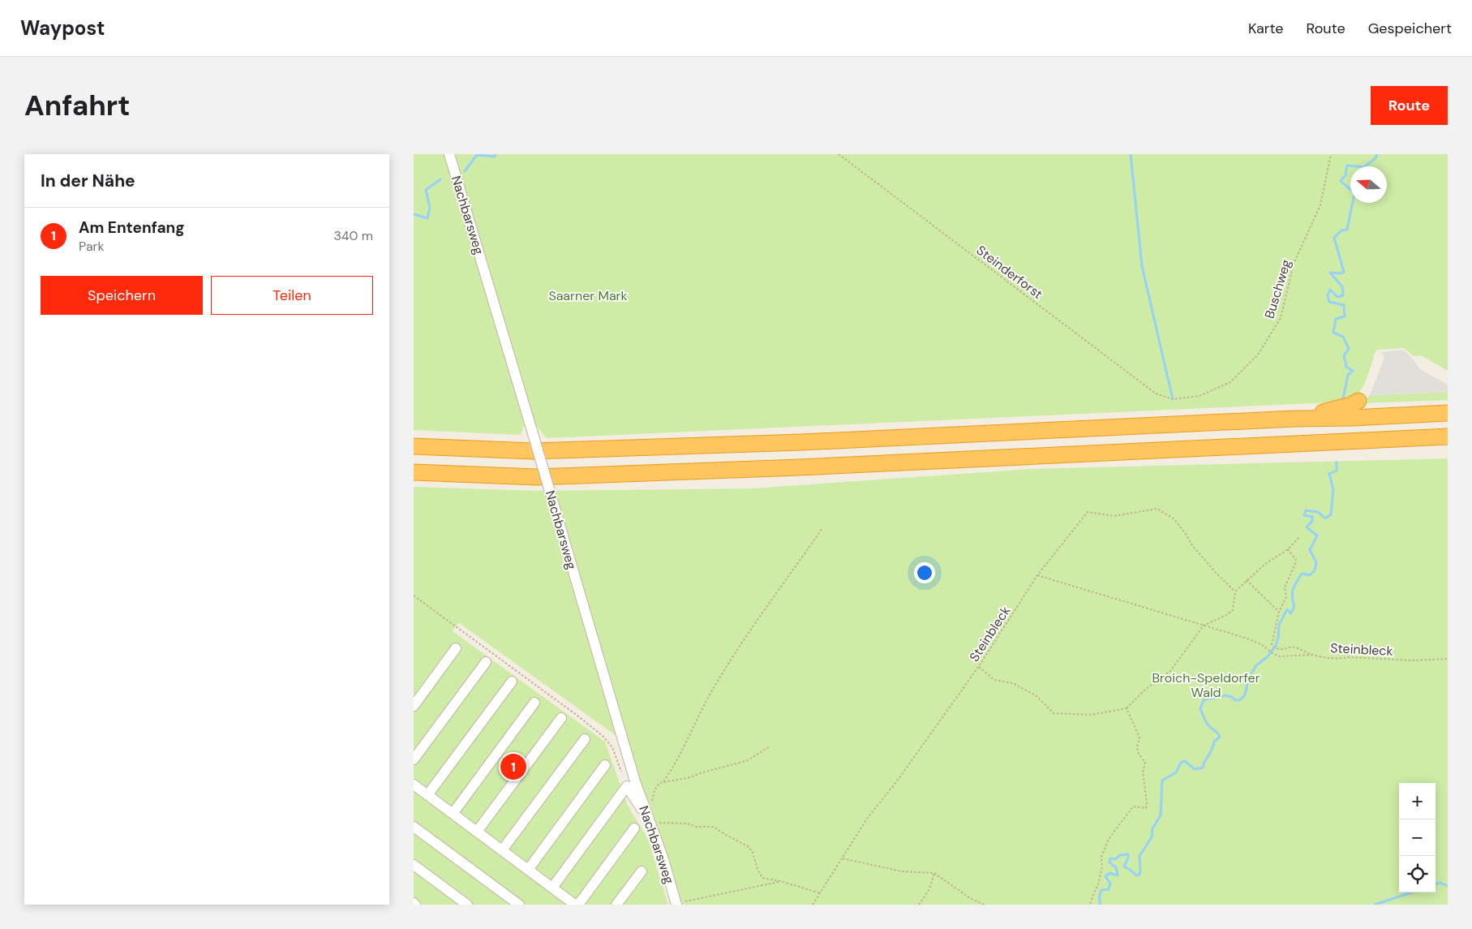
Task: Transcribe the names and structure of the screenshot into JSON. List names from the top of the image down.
{
  "streets": {
    "lane": ["Nachbarsweg"],
    "path": ["Steinderforst", "Buschweg", "Steinbleck"]
  },
  "crossings": [
    ["Steinderforst", "Buschweg"]
  ],
  "parks": ["Saarner Mark", "Broich-Speldorfer Wald"],
  "north": "left",
  "page": {
    "header": "Waypost",
    "nav": ["Karte", "Route", "Gespeichert"],
    "buttons": [
      "Route",
      ["Speichern", "Teilen"]
    ],
    "title": "Anfahrt",
    "heading": "In der Nähe",
    "list": [
      {
        "mark": "1",
        "name": "Am Entenfang",
        "note": "Park",
        "value": "340 m"
      }
    ],
    "pins": "1",
    "map_buttons": ["+", "−"]
  }
}
